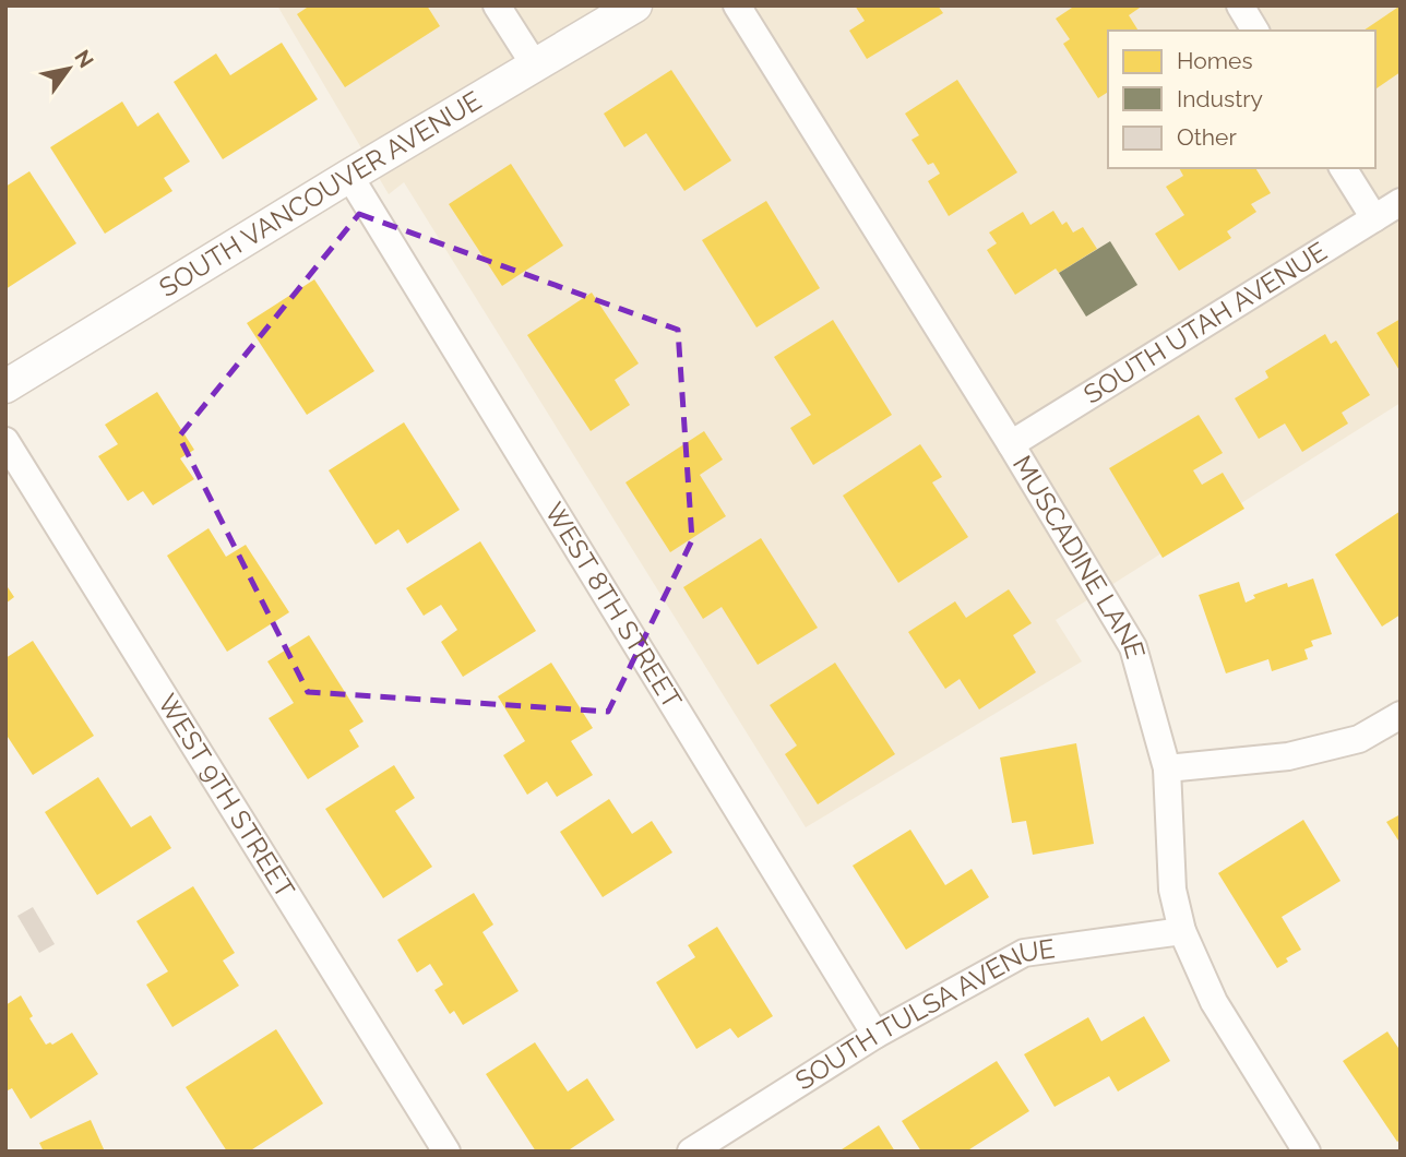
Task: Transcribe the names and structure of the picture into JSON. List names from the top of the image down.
{
  "streets": {
    "street": [
      "SOUTH VANCOUVER AVENUE",
      "SOUTH UTAH AVENUE",
      "MUSCADINE LANE",
      "WEST 8TH STREET",
      "WEST 9TH STREET",
      "SOUTH TULSA AVENUE"
    ]
  },
  "crossings": [
    ["SOUTH VANCOUVER AVENUE", "WEST 8TH STREET"],
    ["SOUTH UTAH AVENUE", "MUSCADINE LANE"],
    ["MUSCADINE LANE", "SOUTH TULSA AVENUE"],
    ["WEST 8TH STREET", "SOUTH TULSA AVENUE"]
  ],
  "legend": ["Homes", "Industry", "Other"],
  "north": "top right"
}
